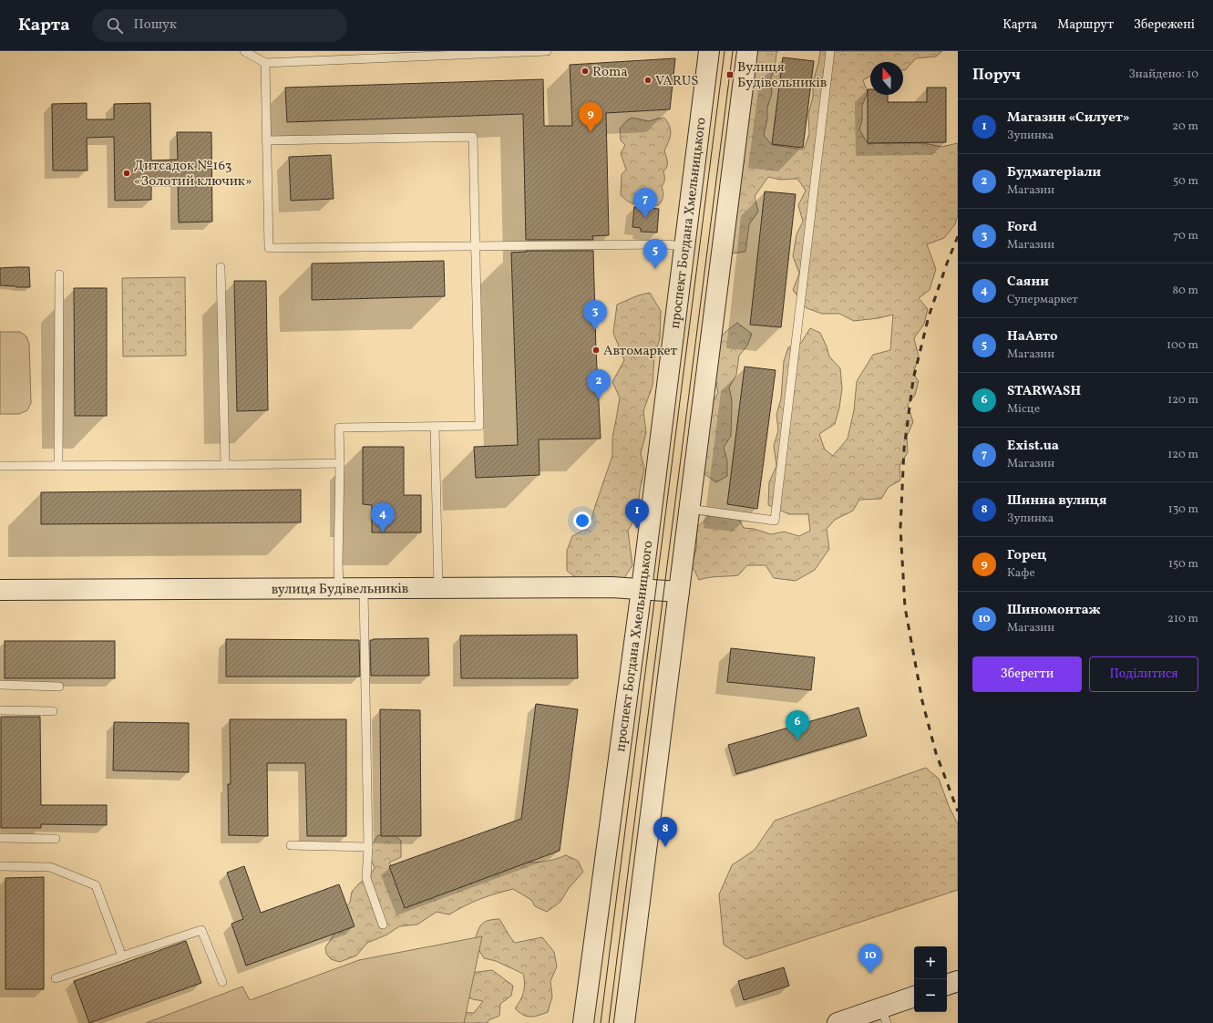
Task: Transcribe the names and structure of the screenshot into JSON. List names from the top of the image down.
{
  "streets": {
    "main road": ["проспект Богдана Хмельницького", "вулиця Будівельників"]
  },
  "crossings": [
    ["проспект Богдана Хмельницького", "вулиця Будівельників"]
  ],
  "places": {
    "other": [
      "Roma",
      "VARUS",
      "Дитсадок №163 «Золотий ключик»",
      "Автомаркет"
    ],
    "transit": ["Вулиця Будівельників"]
  },
  "north": "top",
  "page": {
    "header": "Карта",
    "search": "Пошук",
    "nav": ["Карта", "Маршрут", "Збережені"],
    "heading": ["Поруч", "Знайдено: 10"],
    "list": [
      {
        "mark": "1",
        "name": "Магазин «Силует»",
        "note": "Зупинка",
        "value": "20 m"
      },
      {
        "mark": "2",
        "name": "Будматеріали",
        "note": "Магазин",
        "value": "50 m"
      },
      {
        "mark": "3",
        "name": "Ford",
        "note": "Магазин",
        "value": "70 m"
      },
      {
        "mark": "4",
        "name": "Саяни",
        "note": "Супермаркет",
        "value": "80 m"
      },
      {
        "mark": "5",
        "name": "НаАвто",
        "note": "Магазин",
        "value": "100 m"
      },
      {
        "mark": "6",
        "name": "STARWASH",
        "note": "Місце",
        "value": "120 m"
      },
      {
        "mark": "7",
        "name": "Exist.ua",
        "note": "Магазин",
        "value": "120 m"
      },
      {
        "mark": "8",
        "name": "Шинна вулиця",
        "note": "Зупинка",
        "value": "130 m"
      },
      {
        "mark": "9",
        "name": "Горец",
        "note": "Кафе",
        "value": "150 m"
      },
      {
        "mark": "10",
        "name": "Шиномонтаж",
        "note": "Магазин",
        "value": "210 m"
      }
    ],
    "pins": [
      "9",
      "7",
      "5",
      "3",
      "2",
      "1",
      "4",
      "6",
      "8",
      "10"
    ],
    "buttons": ["Зберегти", "Поділитися"],
    "map_buttons": ["+", "−"]
  }
}
